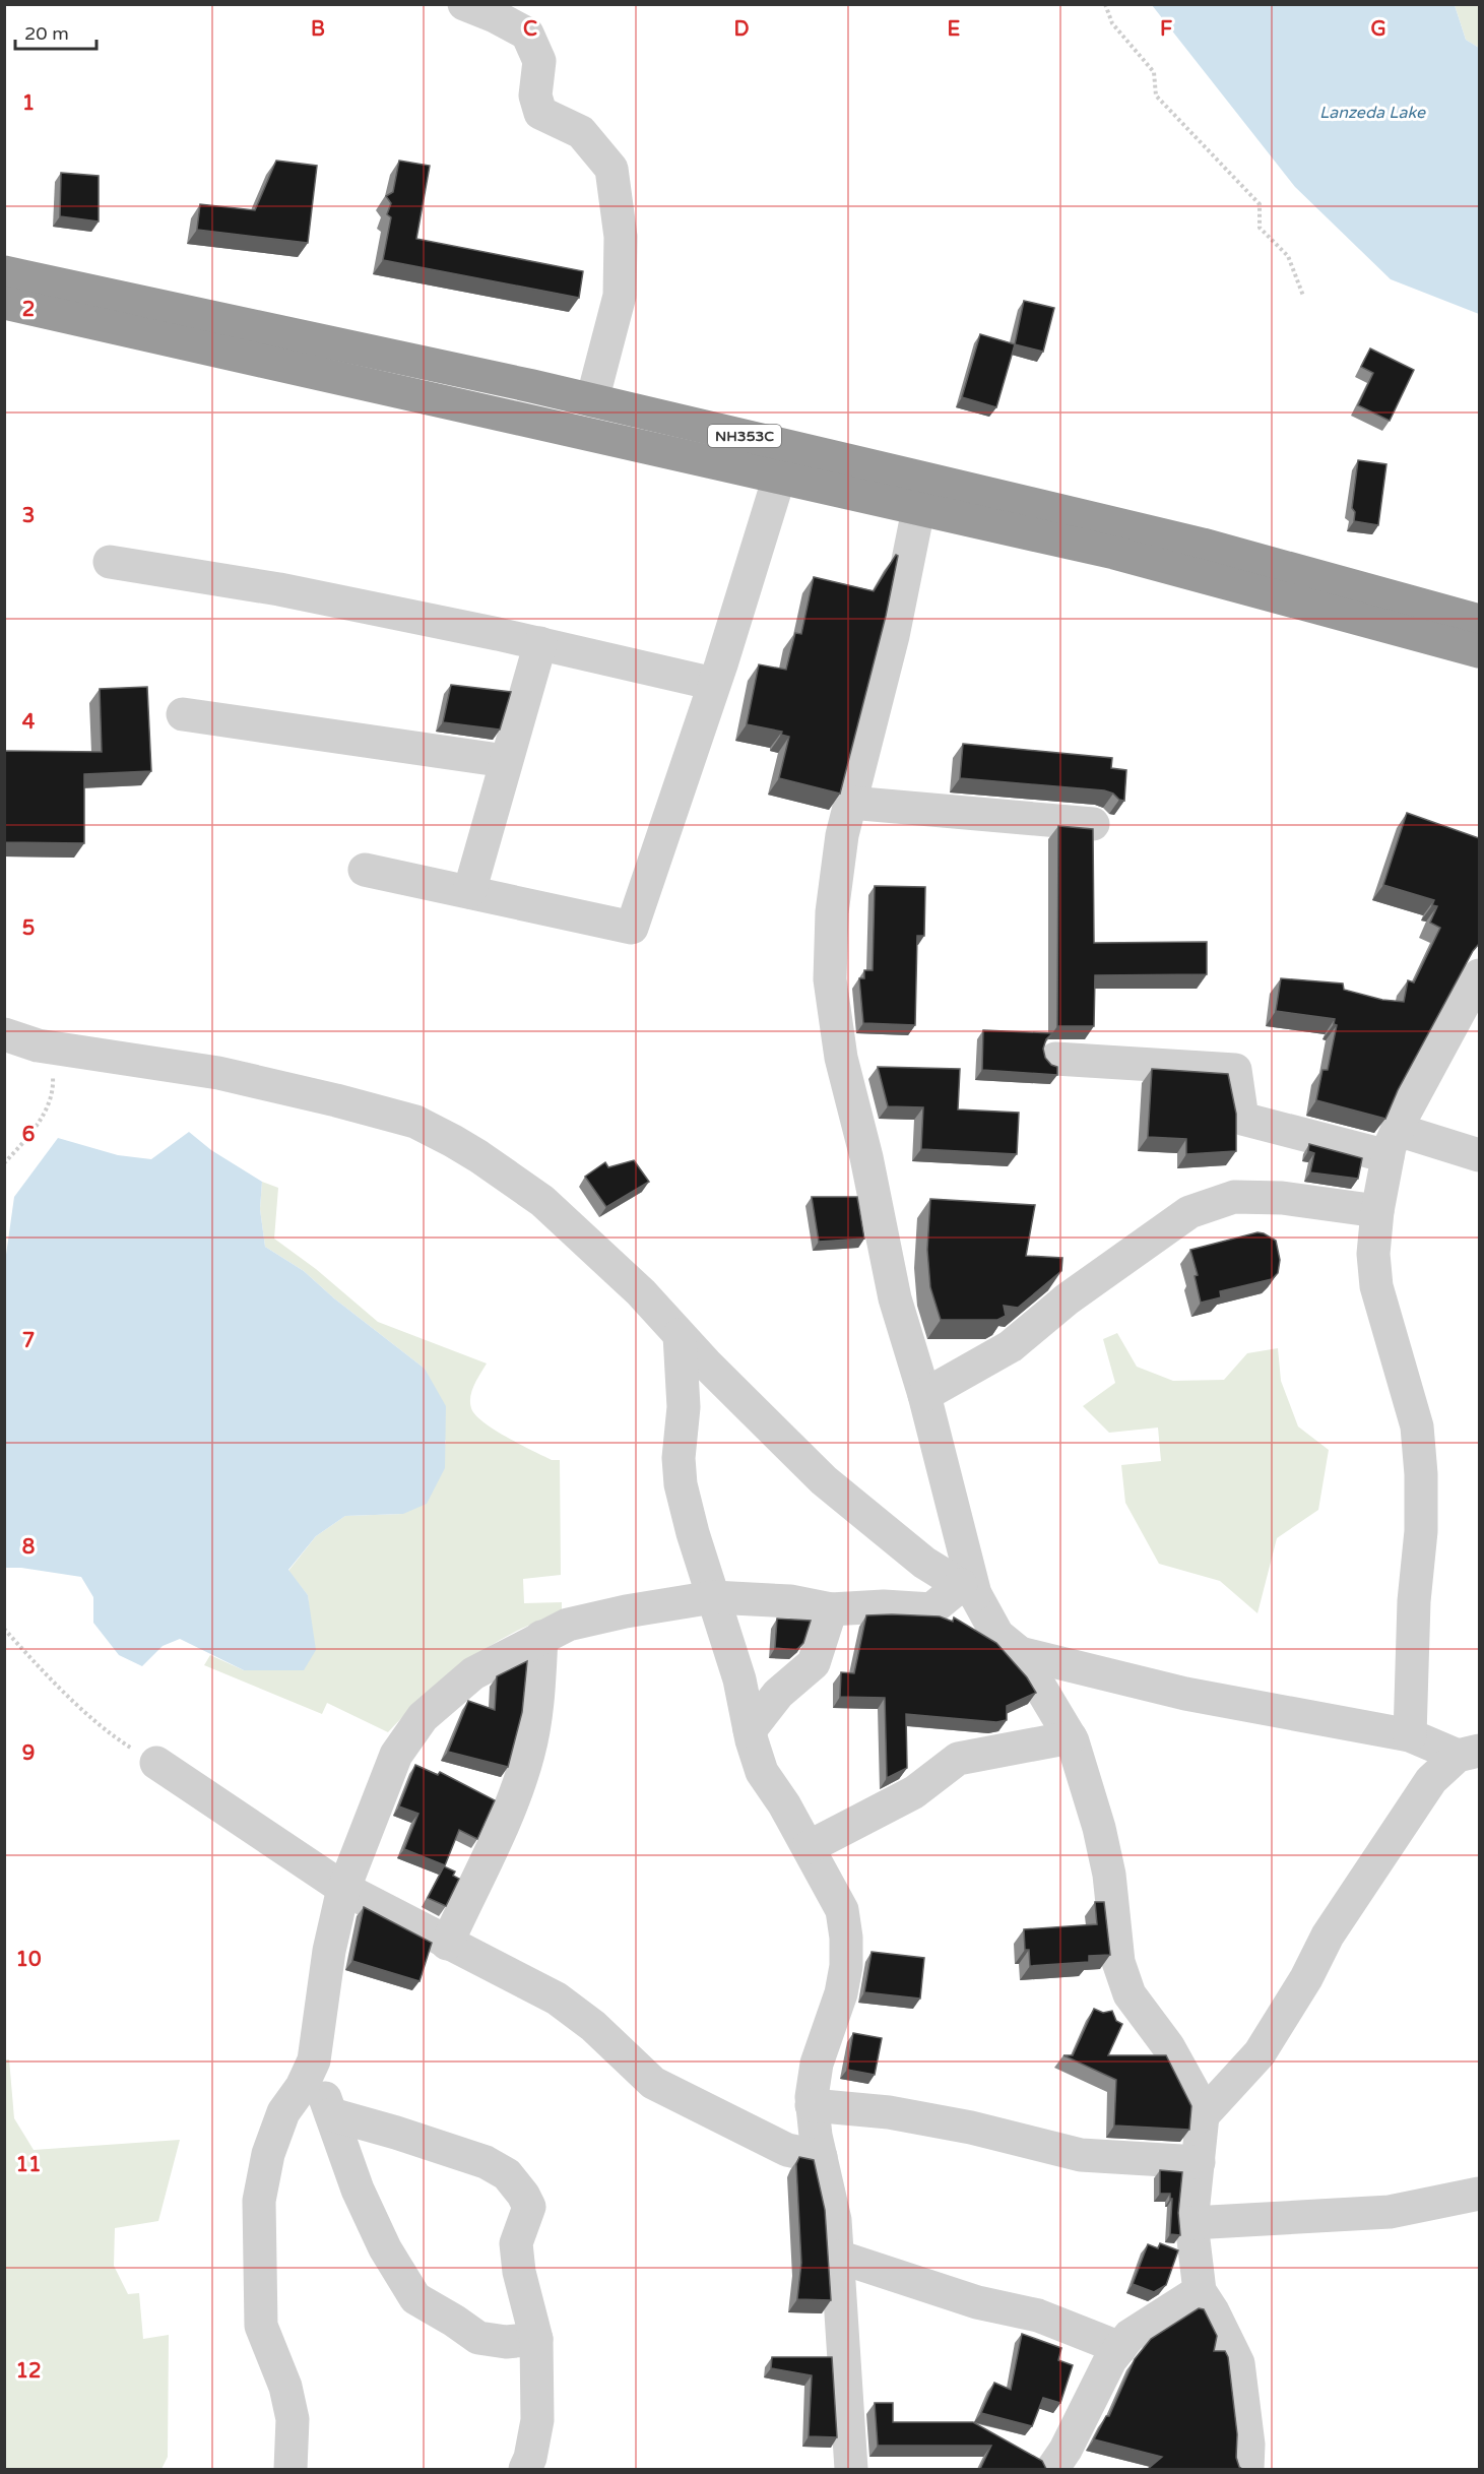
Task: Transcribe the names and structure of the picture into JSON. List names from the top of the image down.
{
  "streets": {
    "highway": ["NH353C"]
  },
  "water": ["Lanzeda Lake"],
  "scale_bar": "20 m",
  "grid": {
    "columns": [
      "B",
      "C",
      "D",
      "E",
      "F",
      "G"
    ],
    "rows": [
      "1",
      "2",
      "3",
      "4",
      "5",
      "6",
      "7",
      "8",
      "9",
      "10",
      "11",
      "12"
    ]
  }
}
